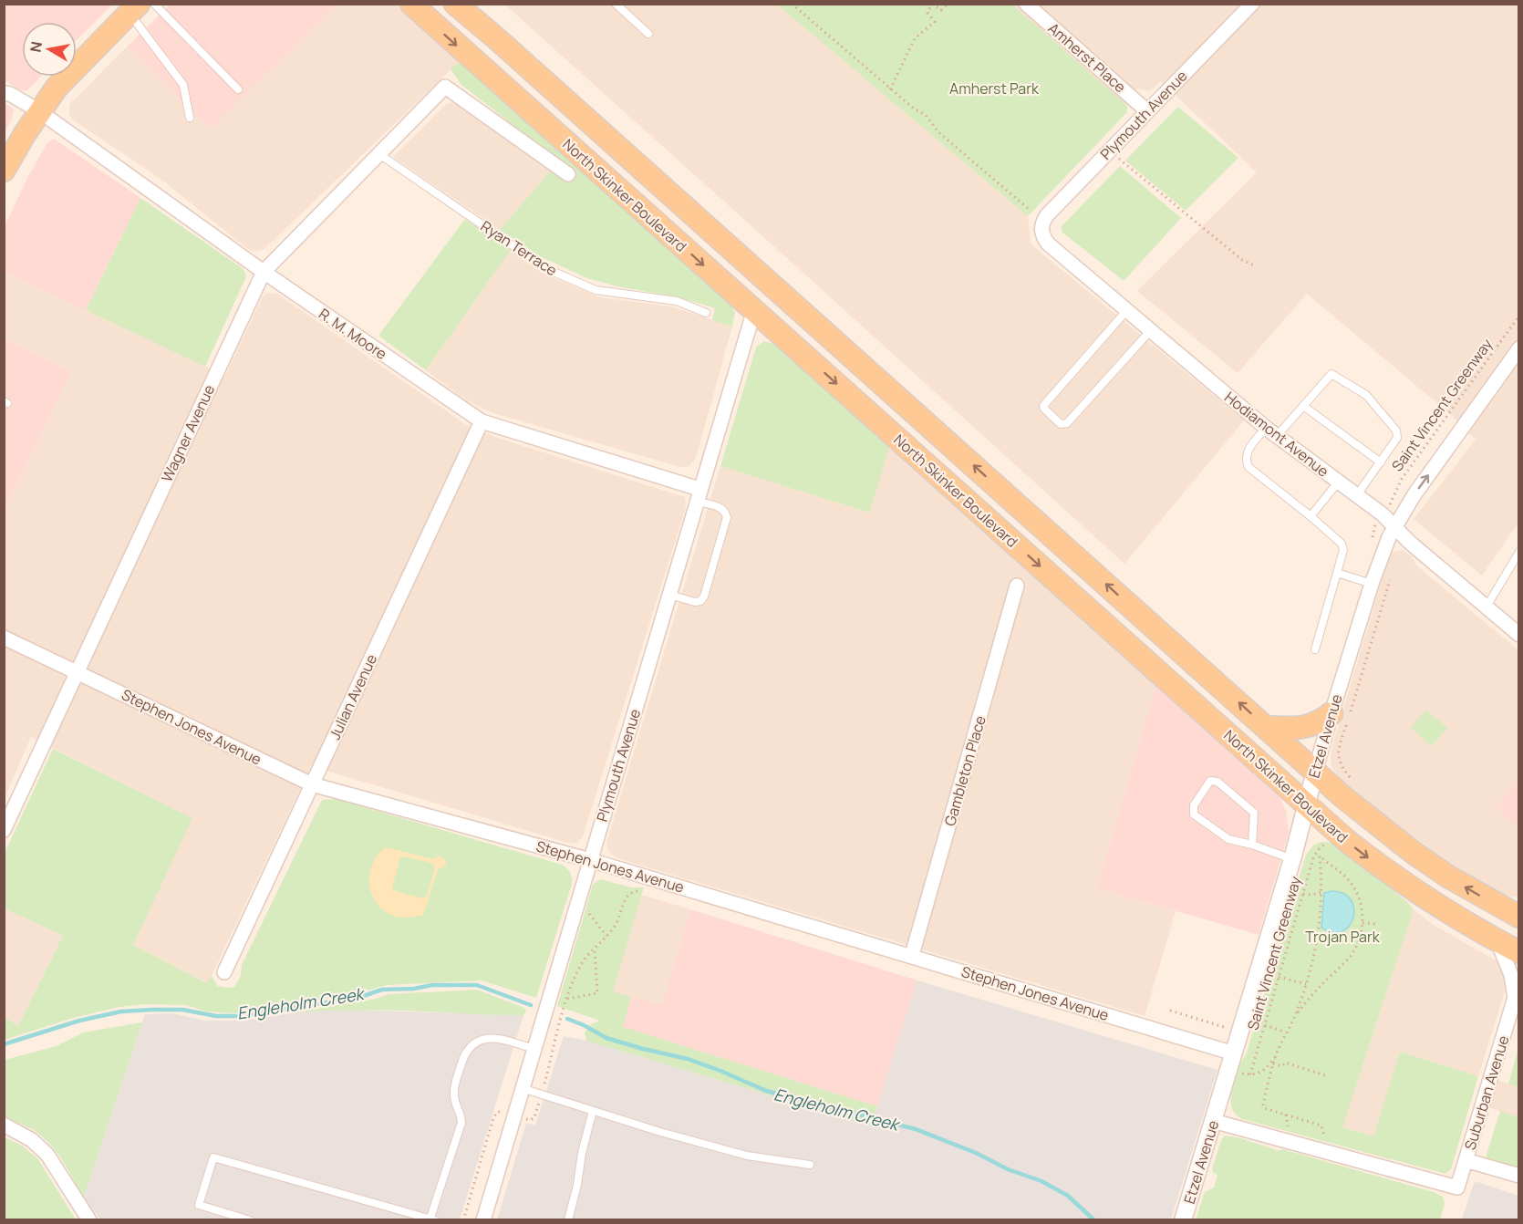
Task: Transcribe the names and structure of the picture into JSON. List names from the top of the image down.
{
  "streets": {
    "main road": ["North Skinker Boulevard"],
    "street": [
      "Amherst Place",
      "Plymouth Avenue",
      "R. M. Moore",
      "Wagner Avenue",
      "Hodiamont Avenue",
      "Julian Avenue",
      "Stephen Jones Avenue",
      "Etzel Avenue",
      "Gambleton Place",
      "Suburban Avenue"
    ],
    "lane": ["Ryan Terrace"],
    "path": ["Saint Vincent Greenway"]
  },
  "crossings": [
    ["Amherst Place", "Plymouth Avenue"],
    ["Plymouth Avenue", "North Skinker Boulevard"],
    ["Plymouth Avenue", "R. M. Moore"],
    ["Plymouth Avenue", "Hodiamont Avenue"],
    ["Plymouth Avenue", "Stephen Jones Avenue"],
    ["North Skinker Boulevard", "Etzel Avenue"],
    ["North Skinker Boulevard", "Suburban Avenue"],
    ["Ryan Terrace", "Wagner Avenue"],
    ["R. M. Moore", "Wagner Avenue"],
    ["R. M. Moore", "Julian Avenue"],
    ["Wagner Avenue", "Stephen Jones Avenue"],
    ["Hodiamont Avenue", "Etzel Avenue"],
    ["Julian Avenue", "Stephen Jones Avenue"],
    ["Stephen Jones Avenue", "Etzel Avenue"],
    ["Stephen Jones Avenue", "Gambleton Place"],
    ["Etzel Avenue", "Suburban Avenue"]
  ],
  "water": ["Engleholm Creek"],
  "parks": ["Amherst Park", "Trojan Park"],
  "north": "left"
}
